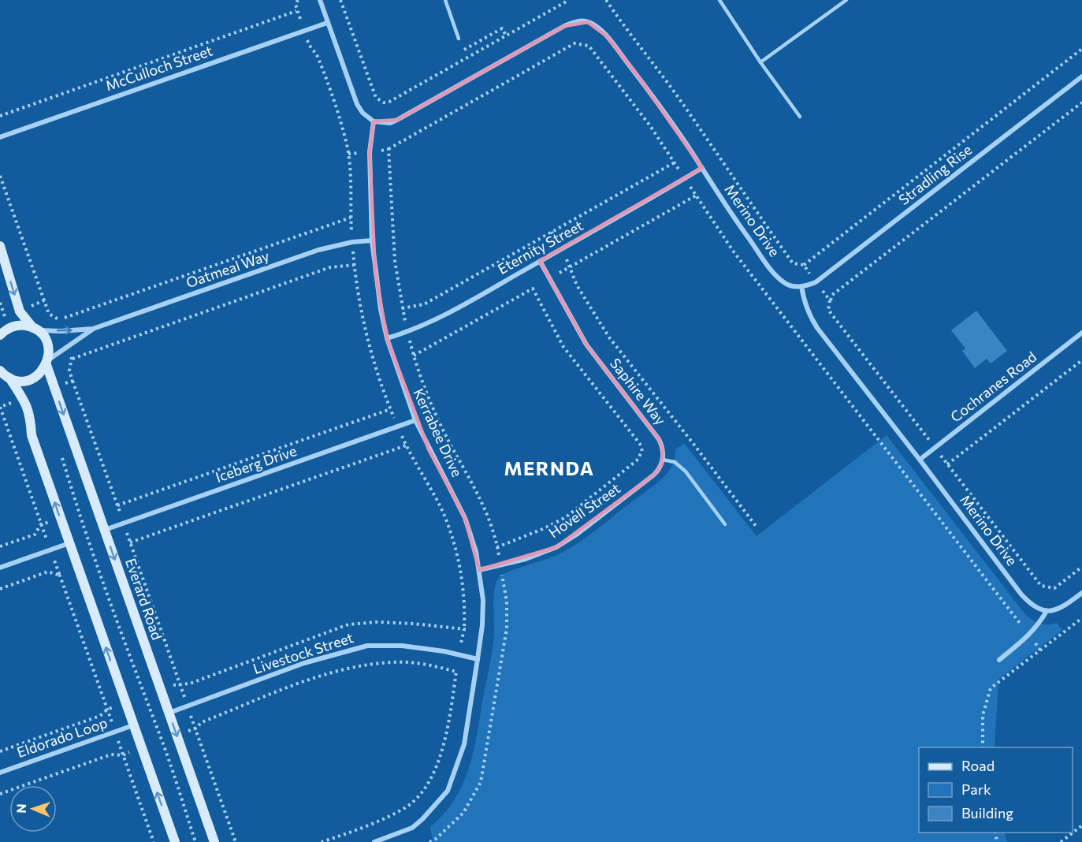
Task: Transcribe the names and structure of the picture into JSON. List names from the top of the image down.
{
  "streets": {
    "street": [
      "McCulloch Street",
      "Stradling Rise",
      "Merino Drive",
      "Eternity Street",
      "Oatmeal Way",
      "Cochranes Road",
      "Saphire Way",
      "Kerrabee Drive",
      "Iceberg Drive",
      "Hovell Street",
      "Everard Road",
      "Livestock Street",
      "Eldorado Loop"
    ]
  },
  "crossings": [
    ["Stradling Rise", "Merino Drive"],
    ["Merino Drive", "Eternity Street"],
    ["Merino Drive", "Cochranes Road"],
    ["Merino Drive", "Kerrabee Drive"],
    ["Eternity Street", "Saphire Way"],
    ["Eternity Street", "Kerrabee Drive"],
    ["Oatmeal Way", "Kerrabee Drive"],
    ["Oatmeal Way", "Everard Road"],
    ["Saphire Way", "Hovell Street"],
    ["Kerrabee Drive", "Iceberg Drive"],
    ["Kerrabee Drive", "Hovell Street"],
    ["Kerrabee Drive", "Livestock Street"],
    ["Iceberg Drive", "Everard Road"],
    ["Everard Road", "Livestock Street"]
  ],
  "districts": ["MERNDA"],
  "legend": ["Road", "Park", "Building"],
  "north": "left"
}
